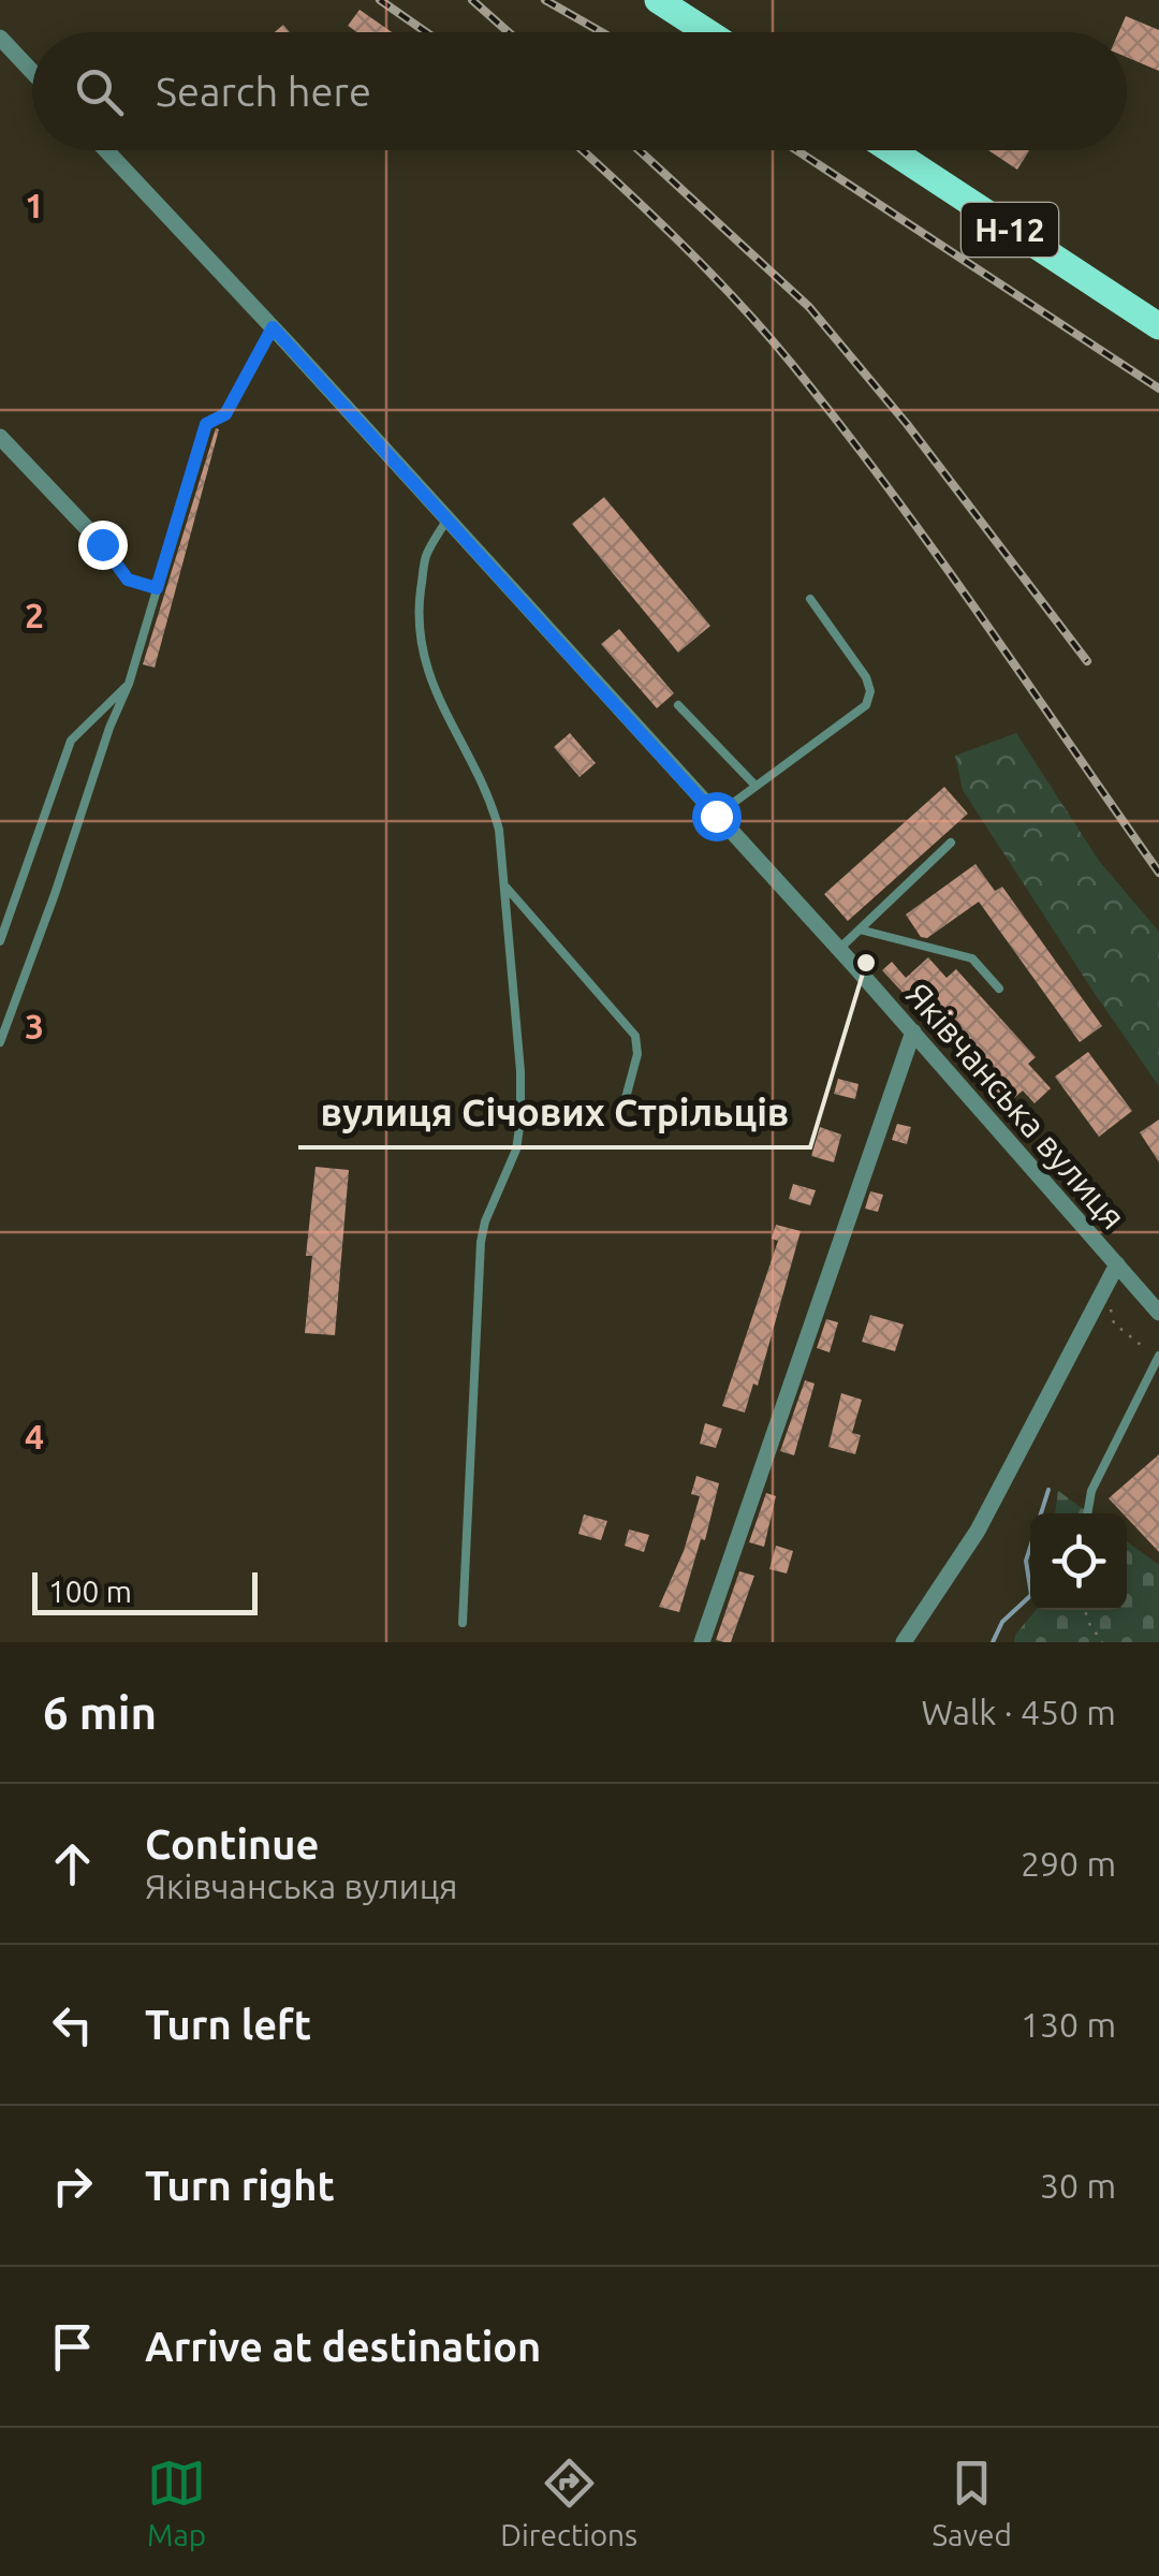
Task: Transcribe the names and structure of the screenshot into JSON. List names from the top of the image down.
{
  "streets": {
    "main road": ["Н-12"],
    "street": ["Яківчанська вулиця"]
  },
  "places": ["вулиця Січових Стрільців"],
  "scale_bar": "100 m",
  "page": {
    "search": "Search here",
    "scale": "100 m",
    "heading": ["6 min", "Walk · 450 m"],
    "list": [
      ["Continue", "Яківчанська вулиця", "290 m"],
      ["Turn left", "130 m"],
      ["Turn right", "30 m"],
      "Arrive at destination"
    ],
    "nav": ["Map", "Directions", "Saved"]
  },
  "grid": {
    "rows": [
      "1",
      "2",
      "3",
      "4"
    ]
  }
}
